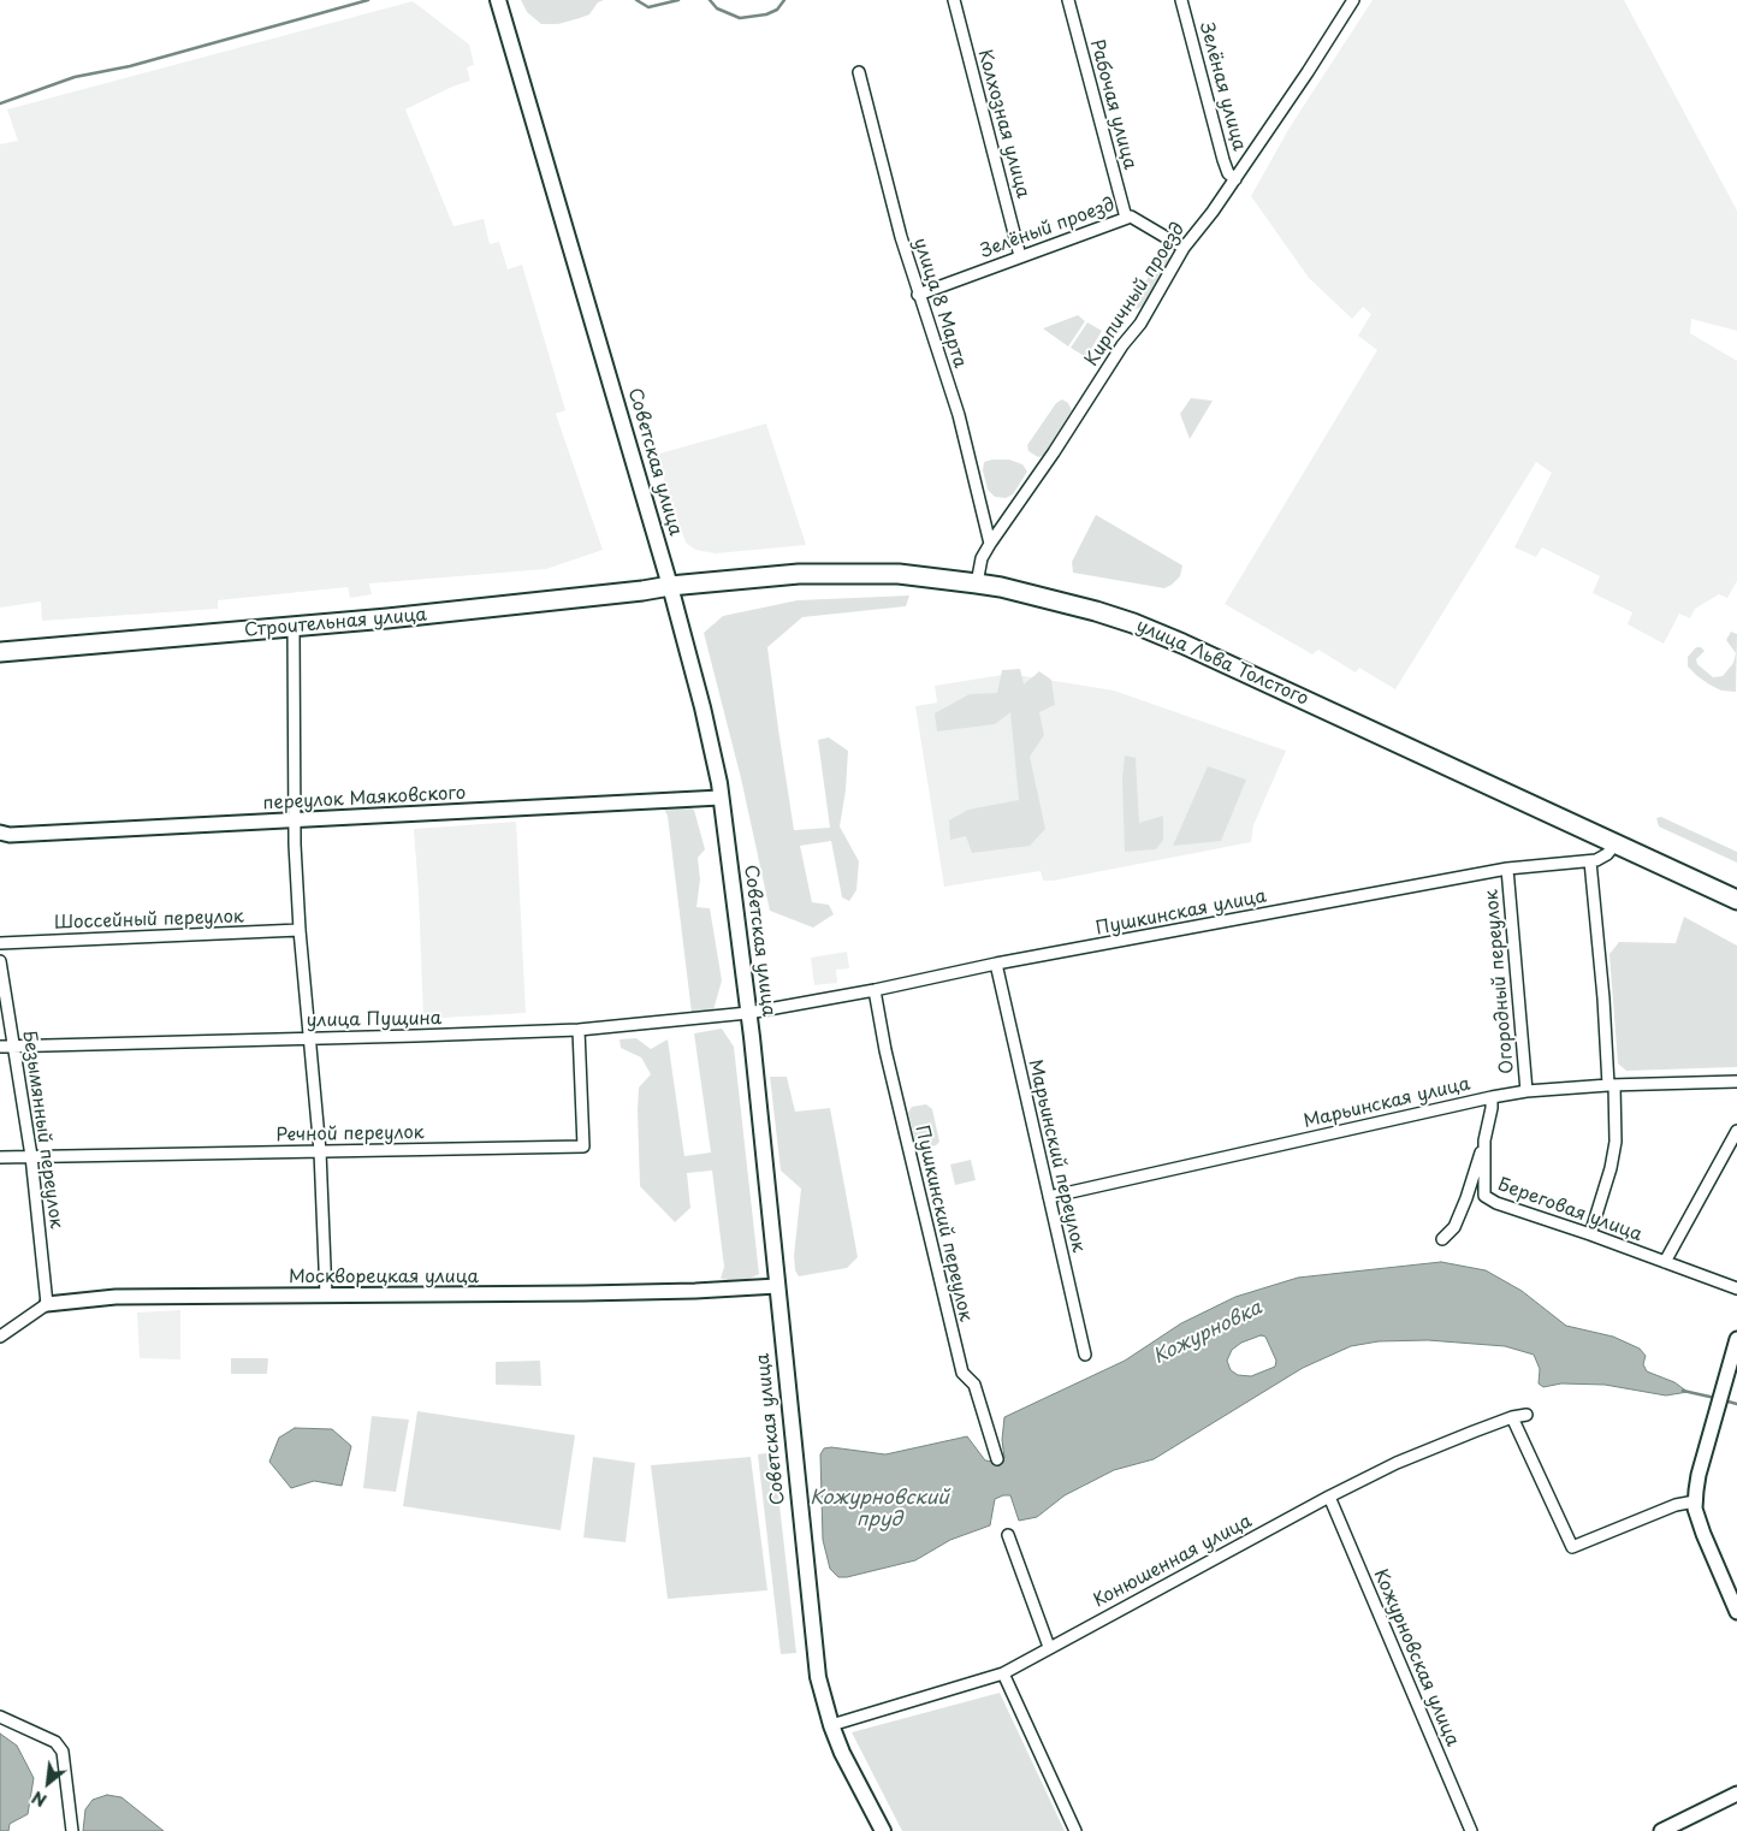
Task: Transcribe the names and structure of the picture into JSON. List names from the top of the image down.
{
  "streets": {
    "highway": ["Строительная улица", "улица Льва Толстого"],
    "main road": ["Советская улица"],
    "street": [
      "Зелёная улица",
      "Рабочая улица",
      "Колхозная улица",
      "Зелёный проезд",
      "Кирпичный проезд",
      "улица 8 Марта",
      "переулок Маяковского",
      "Пушкинская улица",
      "Шоссейный переулок",
      "Огородный переулок",
      "улица Пущина",
      "Марьинская улица",
      "Безымянный переулок",
      "Речной переулок",
      "Марьинский переулок",
      "Береговая улица",
      "Пушкинский переулок",
      "Москворецкая улица",
      "Конюшенная улица",
      "Кожурновская улица"
    ]
  },
  "crossings": [
    ["Зелёная улица", "Кирпичный проезд"],
    ["Рабочая улица", "Зелёный проезд"],
    ["Колхозная улица", "Зелёный проезд"],
    ["Зелёный проезд", "Кирпичный проезд"],
    ["Зелёный проезд", "улица 8 Марта"],
    ["Кирпичный проезд", "улица 8 Марта"],
    ["Кирпичный проезд", "улица Льва Толстого"],
    ["Советская улица", "Строительная улица"],
    ["Советская улица", "улица Льва Толстого"],
    ["Советская улица", "переулок Маяковского"],
    ["Советская улица", "Пушкинская улица"],
    ["Советская улица", "улица Пущина"],
    ["Советская улица", "Москворецкая улица"],
    ["Советская улица", "Конюшенная улица"],
    ["Строительная улица", "улица Льва Толстого"],
    ["Пушкинская улица", "Огородный переулок"],
    ["Пушкинская улица", "улица Пущина"],
    ["Пушкинская улица", "Марьинский переулок"],
    ["Пушкинская улица", "Пушкинский переулок"],
    ["Огородный переулок", "Марьинская улица"],
    ["улица Пущина", "Безымянный переулок"],
    ["улица Пущина", "Речной переулок"],
    ["Марьинская улица", "Марьинский переулок"],
    ["Марьинская улица", "Береговая улица"],
    ["Безымянный переулок", "Речной переулок"],
    ["Безымянный переулок", "Москворецкая улица"],
    ["Конюшенная улица", "Кожурновская улица"]
  ],
  "water": ["Кожурновка", "Кожурновский пруд"],
  "north": "bottom left"
}
